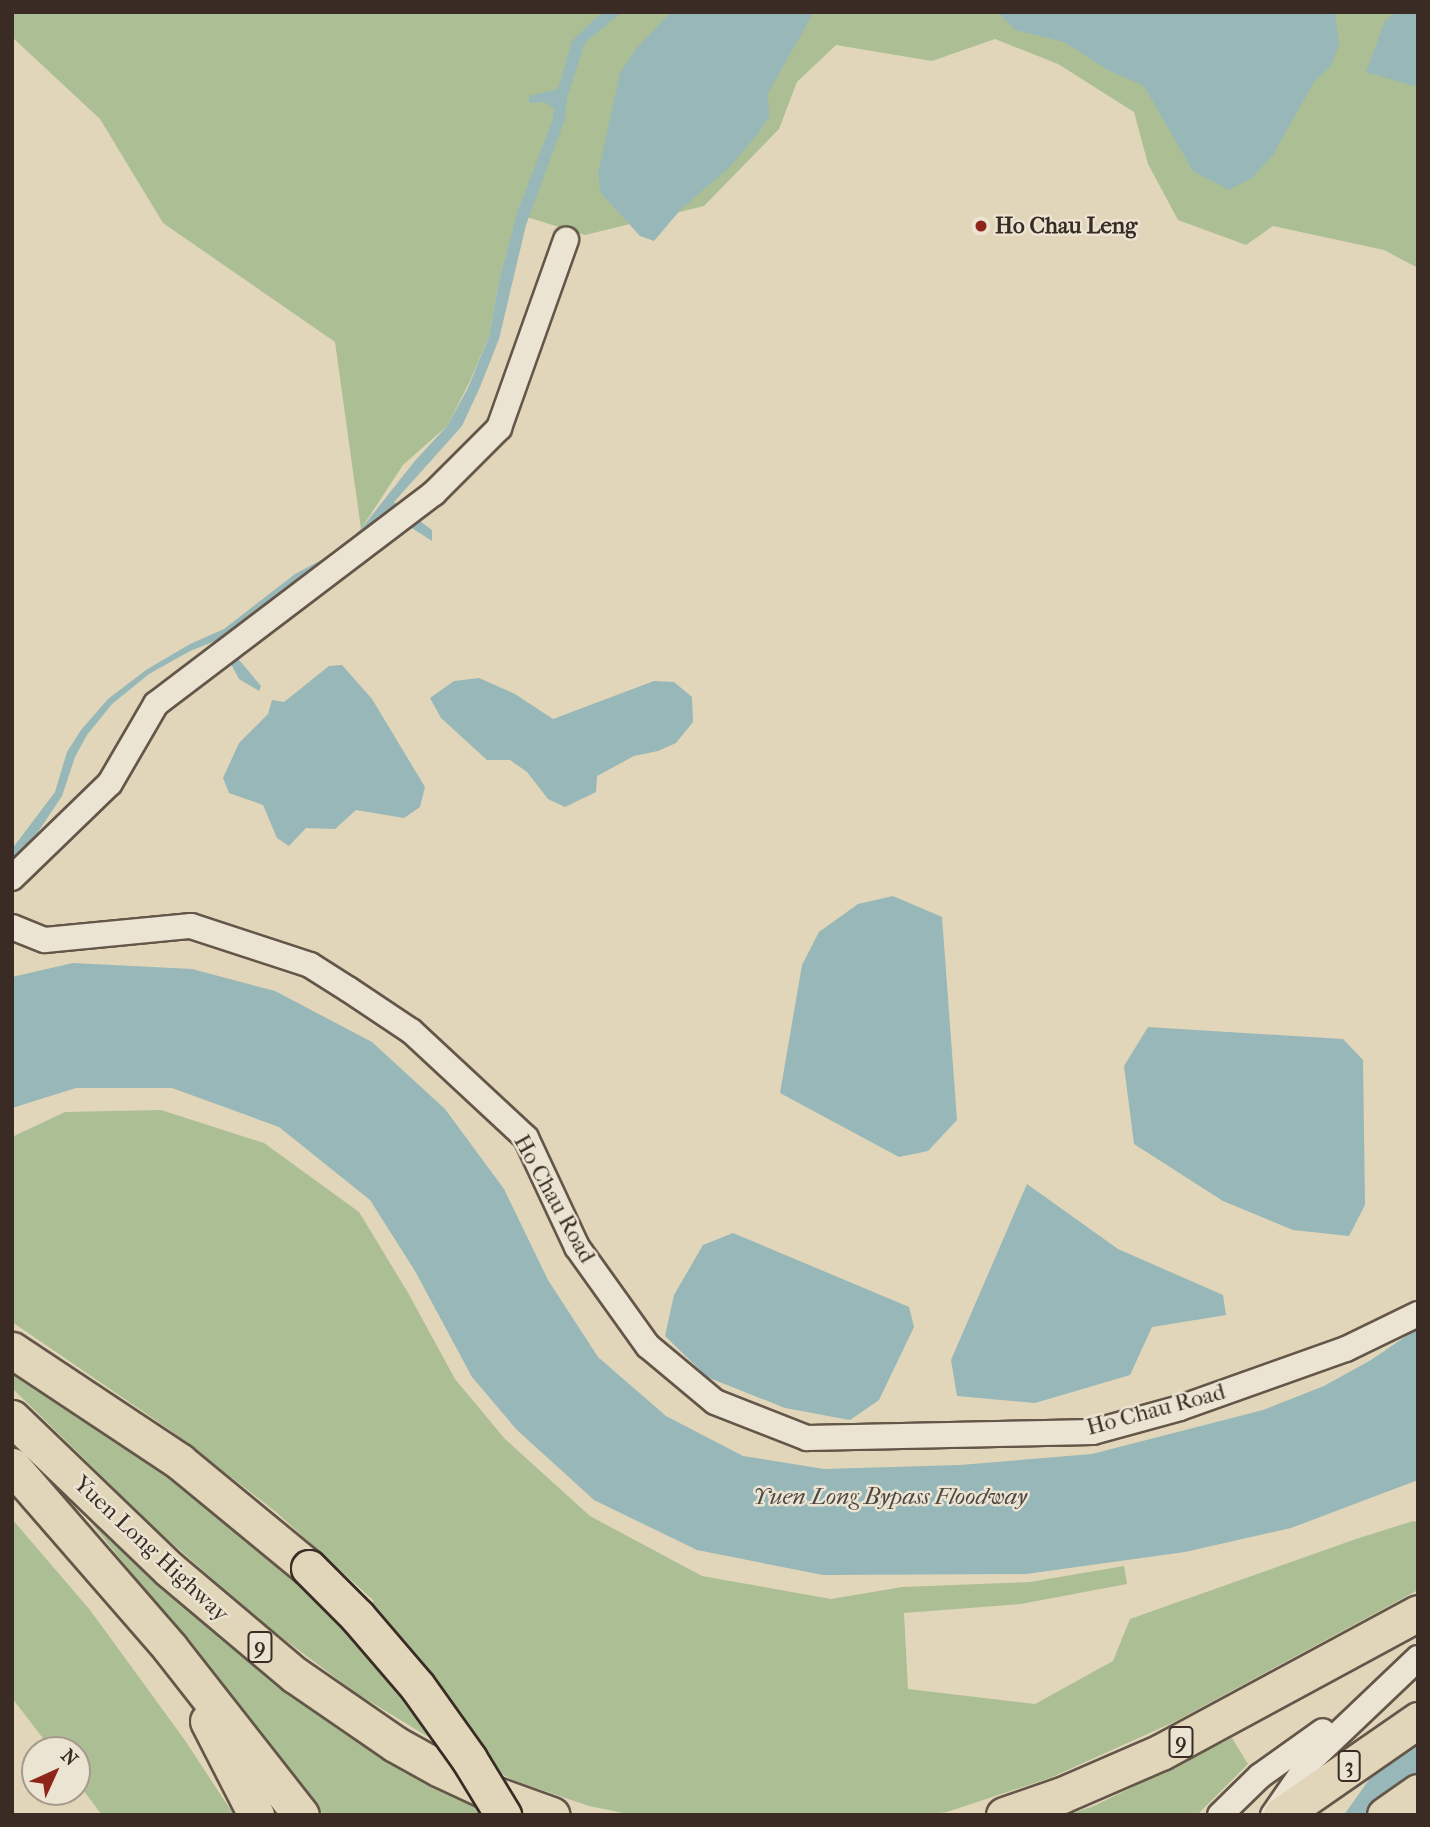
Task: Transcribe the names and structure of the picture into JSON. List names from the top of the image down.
{
  "streets": {
    "highway": ["Yuen Long Highway", "9", "3"],
    "street": ["Ho Chau Road"]
  },
  "water": ["Yuen Long Bypass Floodway"],
  "places": ["Ho Chau Leng"],
  "north": "top right"
}
